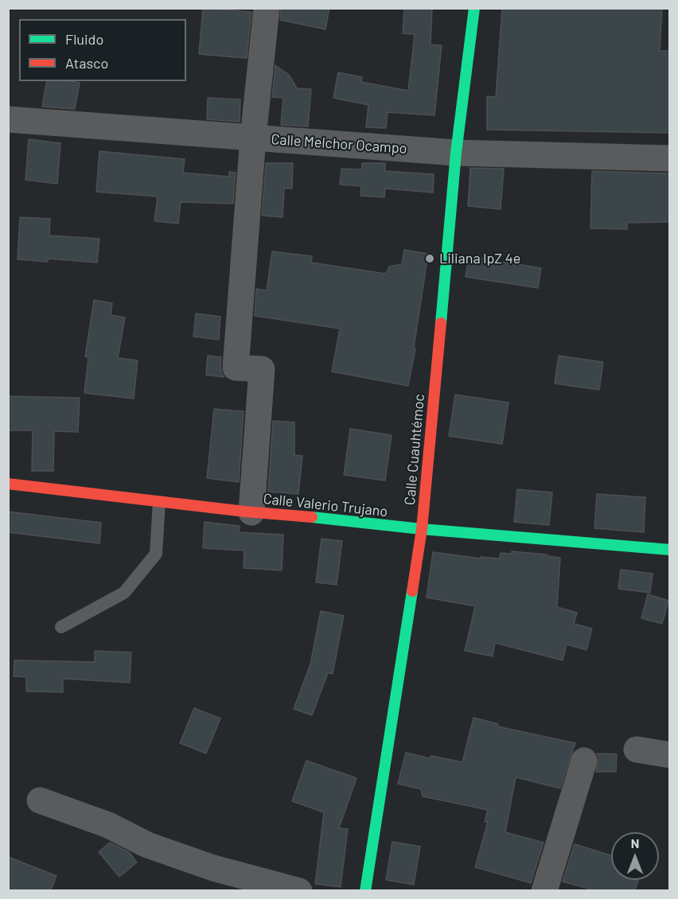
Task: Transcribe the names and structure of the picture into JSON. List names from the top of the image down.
{
  "streets": {
    "street": ["Calle Melchor Ocampo", "Calle Cuauhtémoc", "Calle Valerio Trujano"]
  },
  "crossings": [
    ["Calle Melchor Ocampo", "Calle Cuauhtémoc"],
    ["Calle Cuauhtémoc", "Calle Valerio Trujano"]
  ],
  "places": ["Liliana lpZ 4e"],
  "legend": ["Fluido", "Atasco"],
  "north": "top"
}
